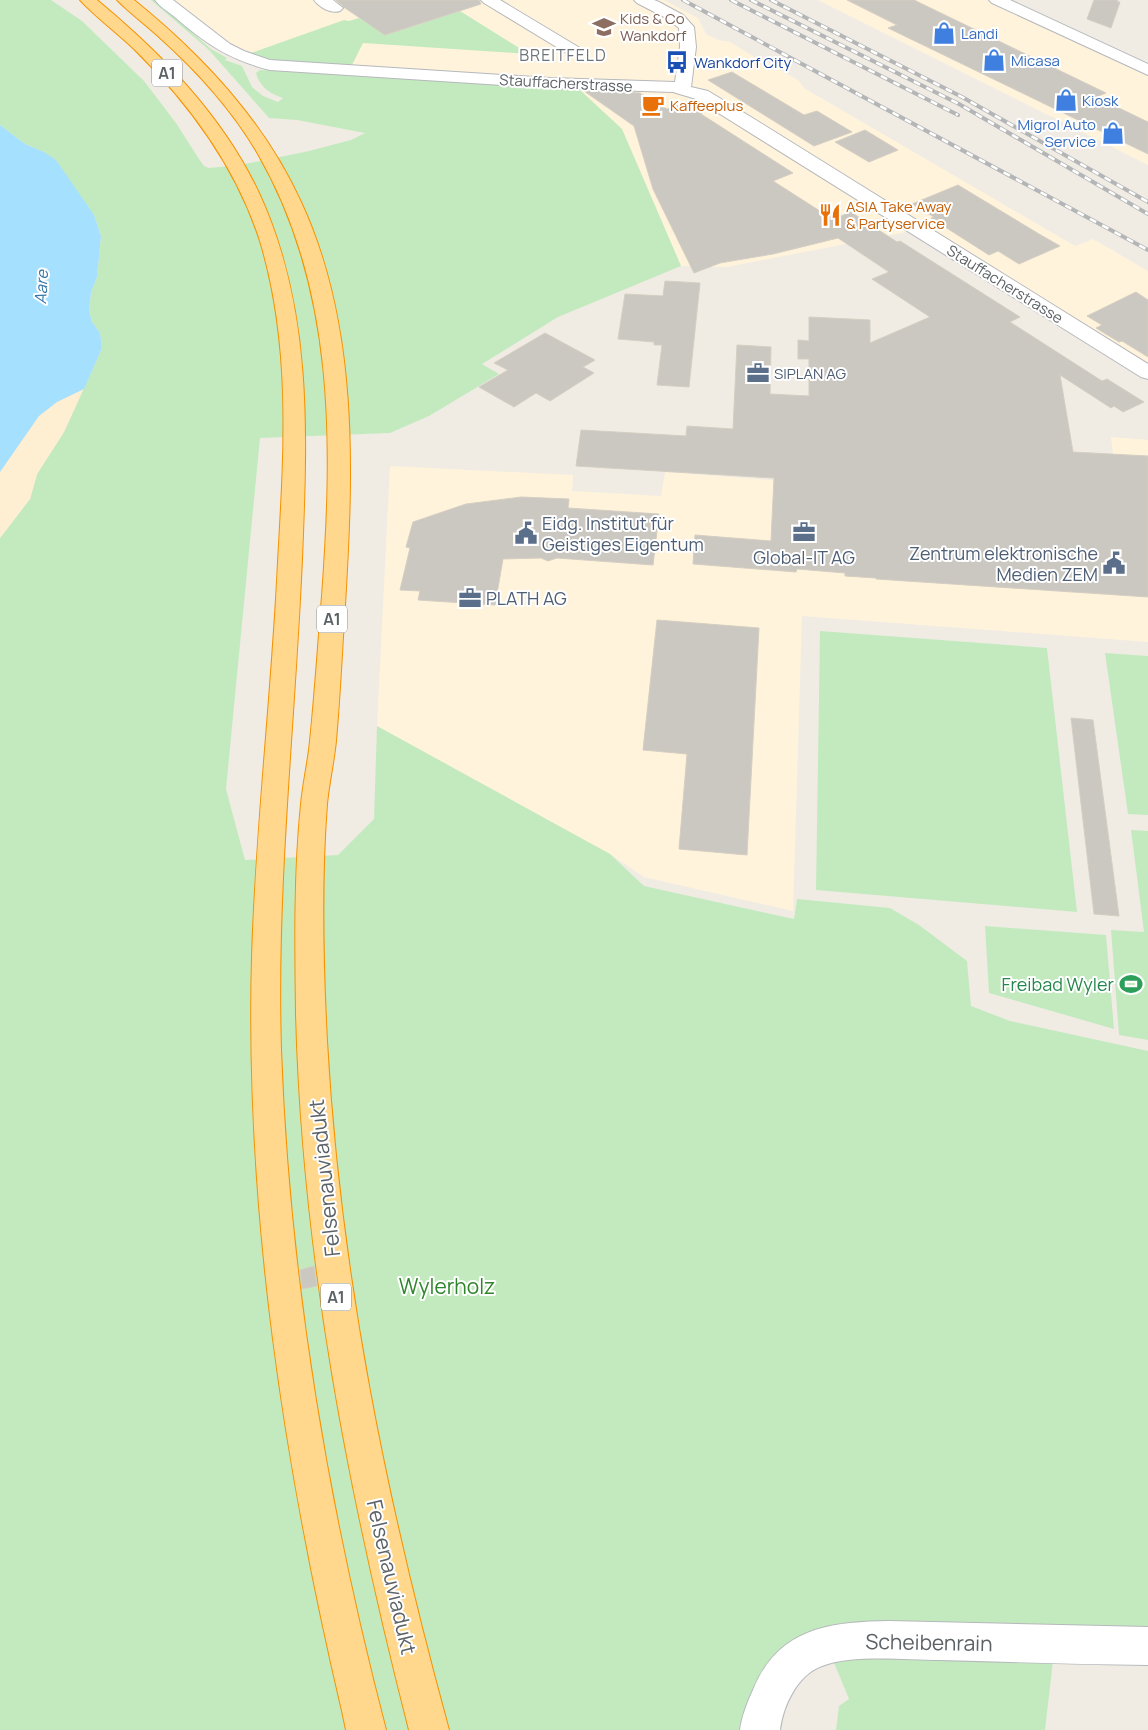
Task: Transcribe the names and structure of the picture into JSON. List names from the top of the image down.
{
  "streets": {
    "highway": ["A1", "Felsenauviadukt"],
    "street": ["Stauffacherstrasse", "Scheibenrain"]
  },
  "districts": ["BREITFELD"],
  "water": ["Aare"],
  "parks": ["Wylerholz"],
  "places": {
    "school or university": ["Kids & Co Wankdorf"],
    "shop": [
      "Landi",
      "Micasa",
      "Kiosk",
      "Migrol Auto Service"
    ],
    "bus stop": ["Wankdorf City"],
    "cafe": ["Kaffeeplus"],
    "restaurant": ["ASIA Take Away & Partyservice"],
    "office": ["SIPLAN AG", "Global-IT AG", "PLATH AG"],
    "public building": ["Eidg. Institut für Geistiges Eigentum", "Zentrum elektronische Medien ZEM"],
    "sports": ["Freibad Wyler"]
  }
}
